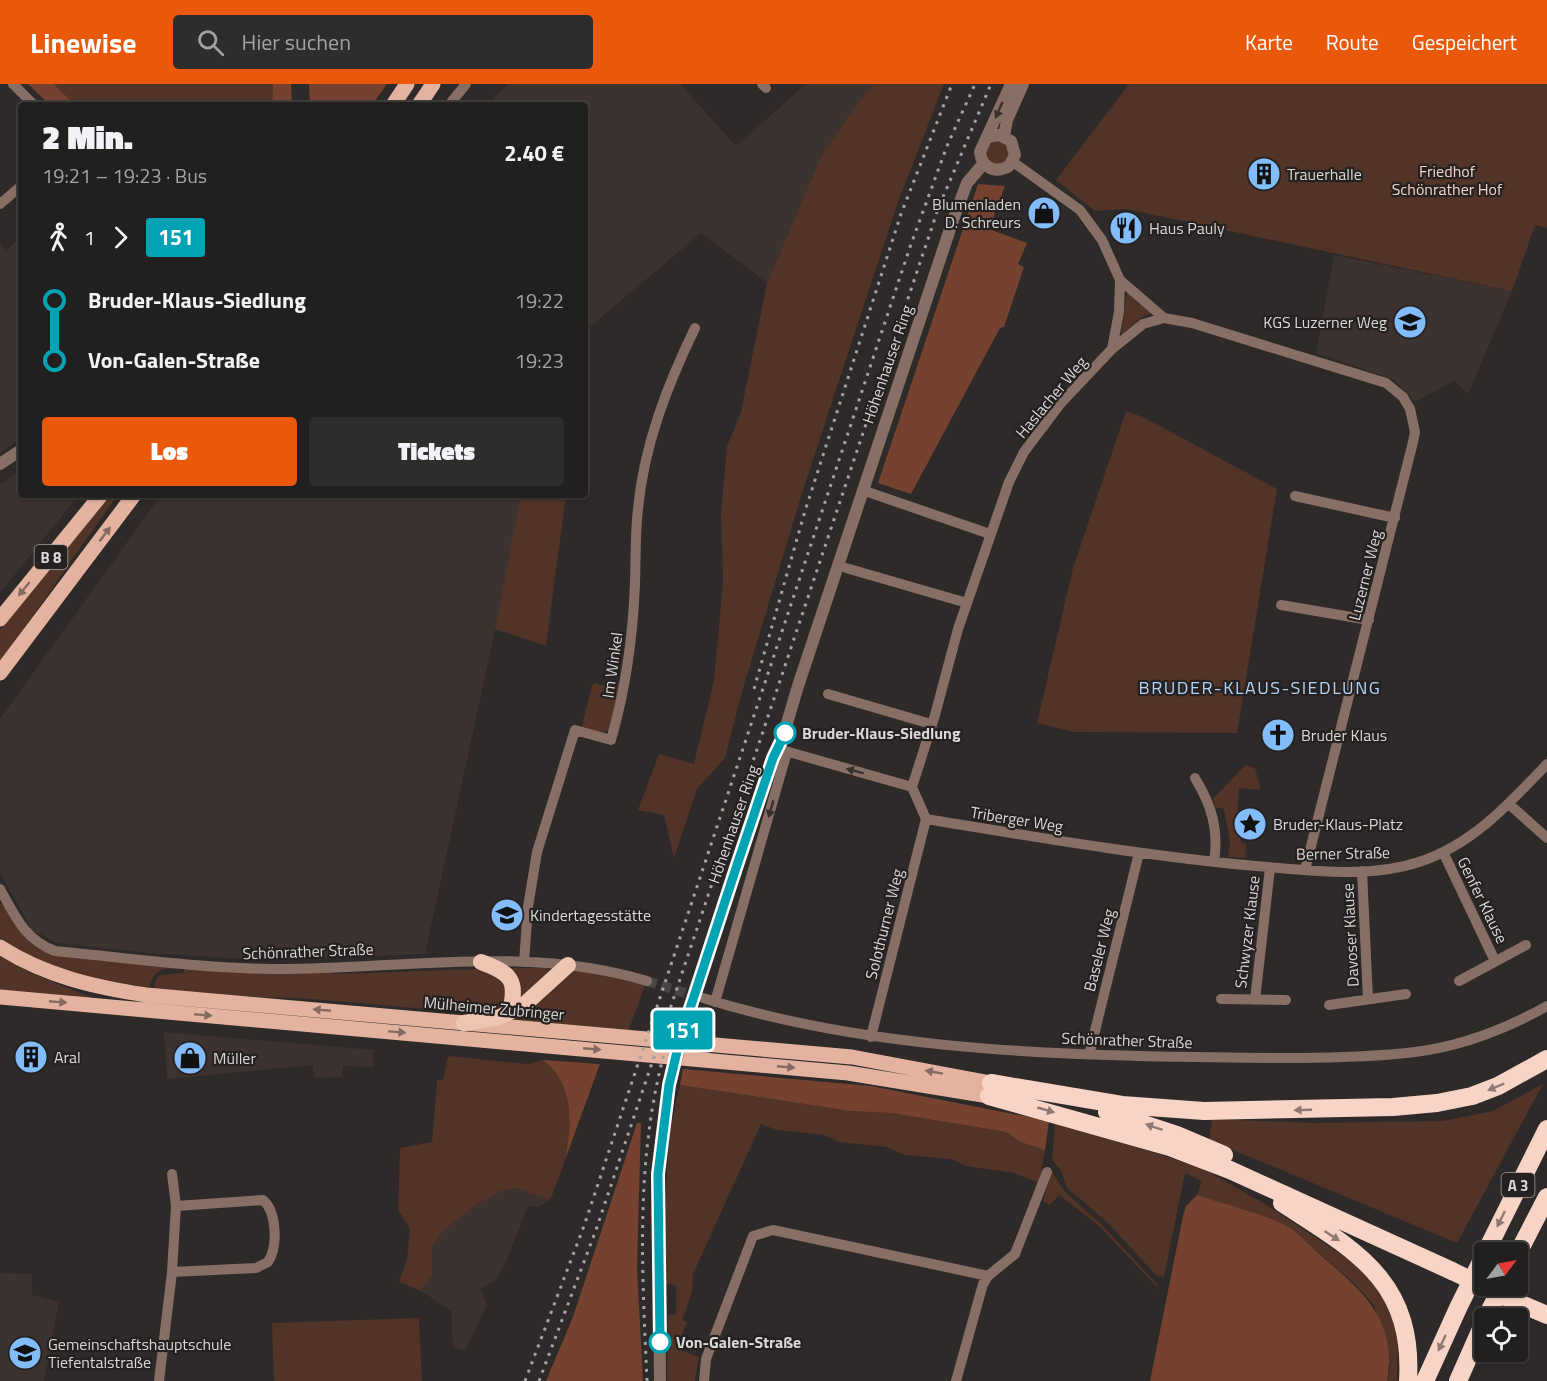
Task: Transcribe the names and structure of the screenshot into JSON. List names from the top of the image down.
{
  "streets": {
    "highway": ["A 3"],
    "main road": ["B 8", "Mülheimer Zubringer"],
    "street": [
      "Höhenhauser Ring",
      "Haslacher Weg",
      "Luzerner Weg",
      "Im Winkel",
      "Triberger Weg",
      "Berner Straße",
      "Genfer Klause",
      "Solothurner Weg",
      "Schwyzer Klause",
      "Davoser Klause",
      "Baseler Weg",
      "Schönrather Straße"
    ]
  },
  "crossings": [
    ["Höhenhauser Ring", "Schönrather Straße"],
    ["Haslacher Weg", "Luzerner Weg"],
    ["Luzerner Weg", "Berner Straße"],
    ["Im Winkel", "Schönrather Straße"],
    ["Triberger Weg", "Berner Straße"],
    ["Triberger Weg", "Solothurner Weg"],
    ["Triberger Weg", "Baseler Weg"],
    ["Berner Straße", "Genfer Klause"],
    ["Berner Straße", "Schwyzer Klause"],
    ["Berner Straße", "Davoser Klause"],
    ["Berner Straße", "Baseler Weg"],
    ["Solothurner Weg", "Schönrather Straße"],
    ["Baseler Weg", "Schönrather Straße"]
  ],
  "districts": ["BRUDER-KLAUS-SIEDLUNG"],
  "parks": ["Friedhof Schönrather Hof"],
  "places": {
    "building": ["Trauerhalle", "Aral"],
    "shop": ["Blumenladen D. Schreurs", "Müller"],
    "restaurant": ["Haus Pauly"],
    "school or university": ["KGS Luzerner Weg", "Kindertagesstätte", "Gemeinschaftshauptschule Tiefentalstraße"],
    "other": ["Bruder-Klaus-Siedlung", "Von-Galen-Straße"],
    "church": ["Bruder Klaus"],
    "place": ["Bruder-Klaus-Platz"]
  },
  "lines": ["bus line 151"],
  "north": "top right",
  "page": {
    "header": "Linewise",
    "search": "Hier suchen",
    "nav": ["Karte", "Route", "Gespeichert"],
    "on_map": "151",
    "heading": ["2 Min.", "19:21 – 19:23 · Bus", "2.40 €"],
    "legs": ["1", "151"],
    "list": [
      {
        "name": "Bruder-Klaus-Siedlung",
        "value": "19:22"
      },
      {
        "name": "Von-Galen-Straße",
        "value": "19:23"
      }
    ],
    "buttons": ["Los", "Tickets"]
  }
}
